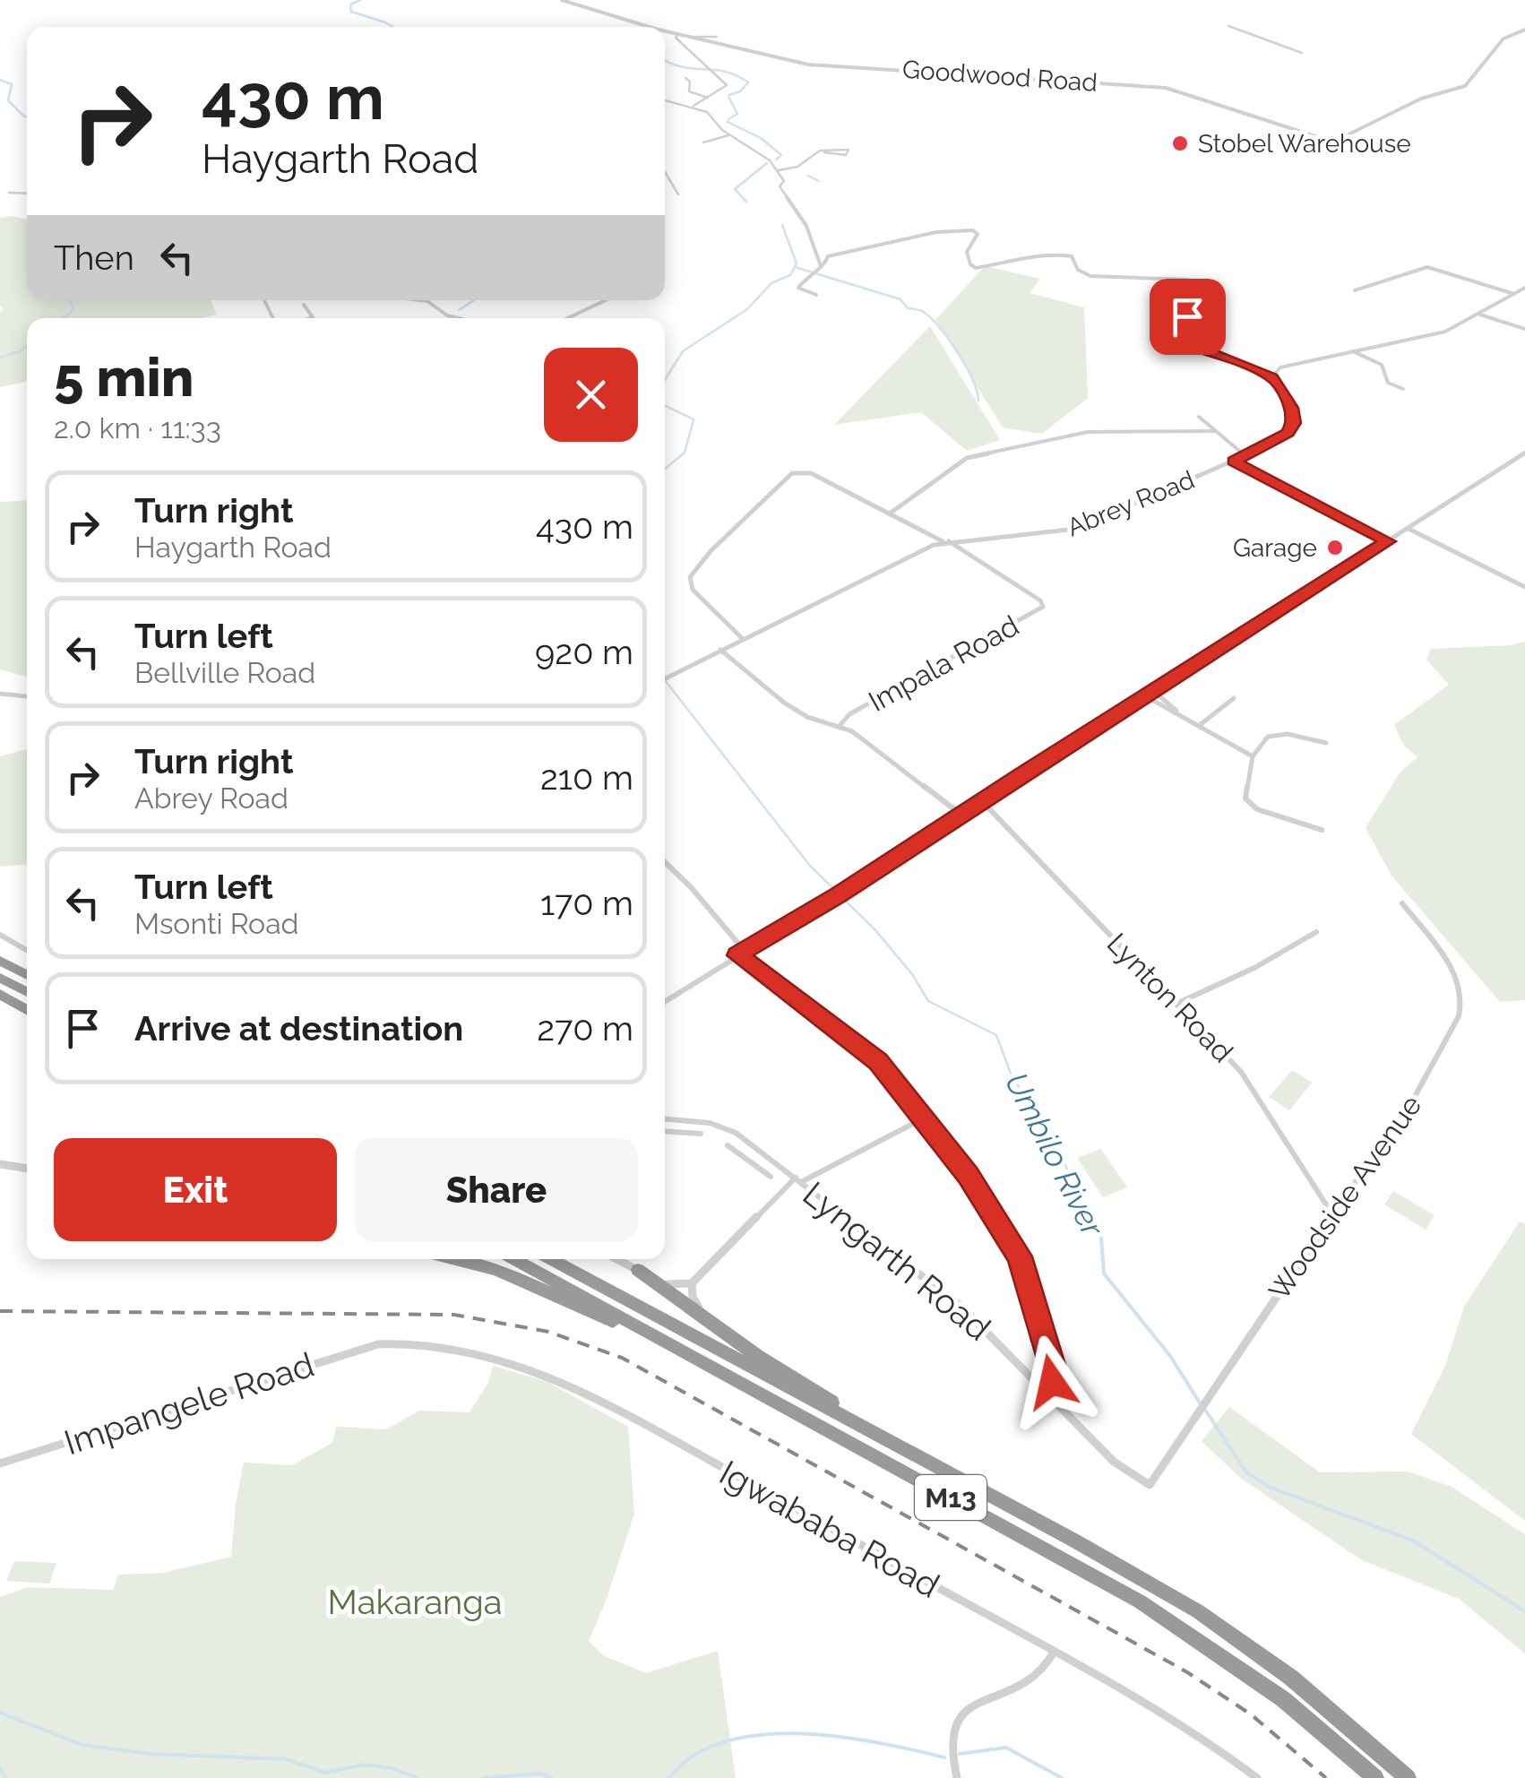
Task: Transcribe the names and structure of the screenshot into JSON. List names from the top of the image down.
{
  "streets": {
    "highway": ["M13"],
    "street": [
      "Goodwood Road",
      "Abrey Road",
      "Impala Road",
      "Lynton Road",
      "Woodside Avenue",
      "Lyngarth Road",
      "Impangele Road",
      "Igwababa Road"
    ]
  },
  "crossings": [
    ["Abrey Road", "Impala Road"],
    ["Lynton Road", "Woodside Avenue"],
    ["Woodside Avenue", "Lyngarth Road"],
    ["Impangele Road", "Igwababa Road"]
  ],
  "water": ["Umbilo River"],
  "parks": ["Makaranga"],
  "places": ["Stobel Warehouse", "Garage"],
  "page": {
    "turn": ["430 m", "Haygarth Road"],
    "then": "Then",
    "heading": ["5 min", "2.0 km · 11:33"],
    "list": [
      {
        "name": "Turn right",
        "note": "Haygarth Road",
        "value": "430 m"
      },
      {
        "name": "Turn left",
        "note": "Bellville Road",
        "value": "920 m"
      },
      {
        "name": "Turn right",
        "note": "Abrey Road",
        "value": "210 m"
      },
      {
        "name": "Turn left",
        "note": "Msonti Road",
        "value": "170 m"
      },
      {
        "name": "Arrive at destination",
        "value": "270 m"
      }
    ],
    "buttons": ["Exit", "Share"]
  }
}
